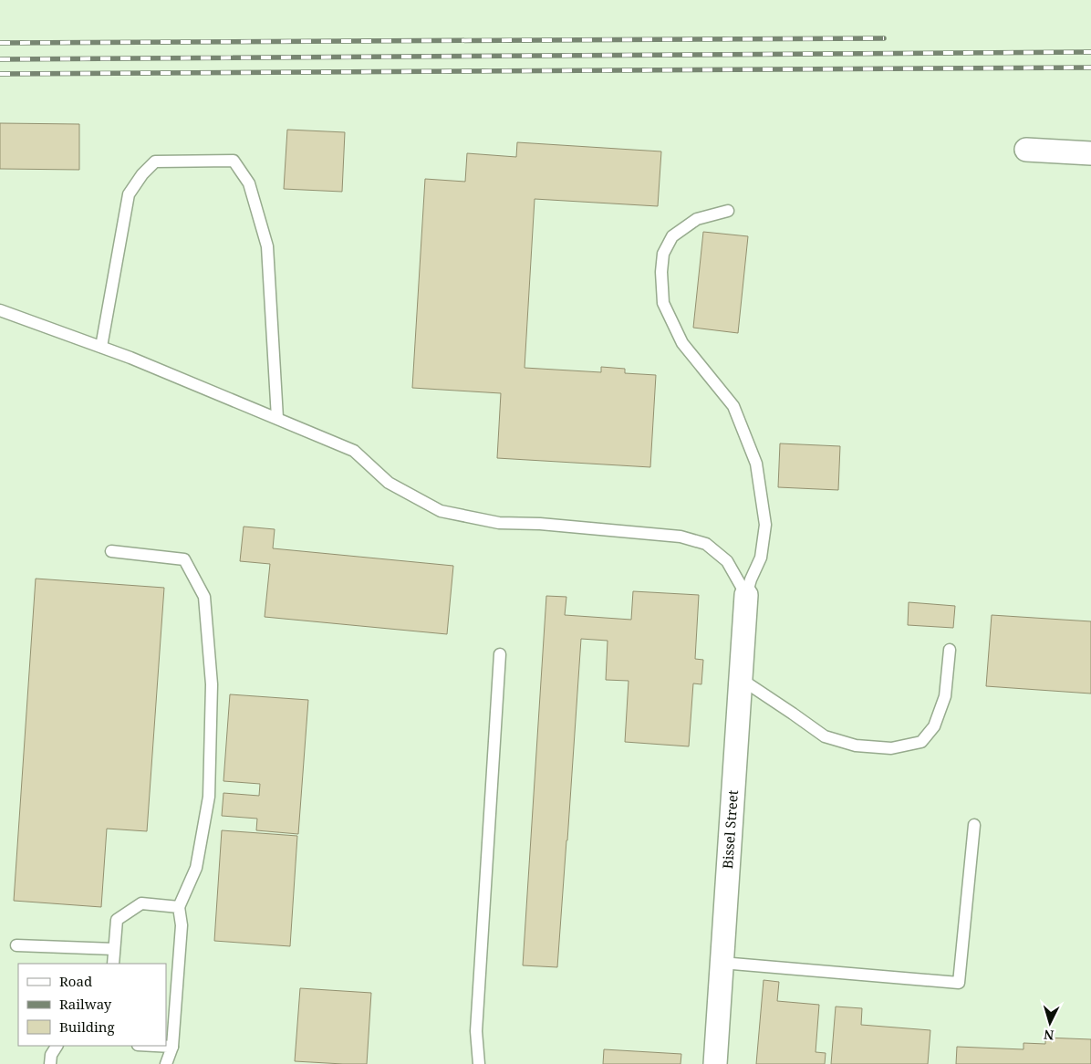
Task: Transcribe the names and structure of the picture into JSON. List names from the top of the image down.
{
  "streets": {
    "street": ["Bissel Street"]
  },
  "legend": ["Road", "Railway", "Building"],
  "north": "bottom"
}
